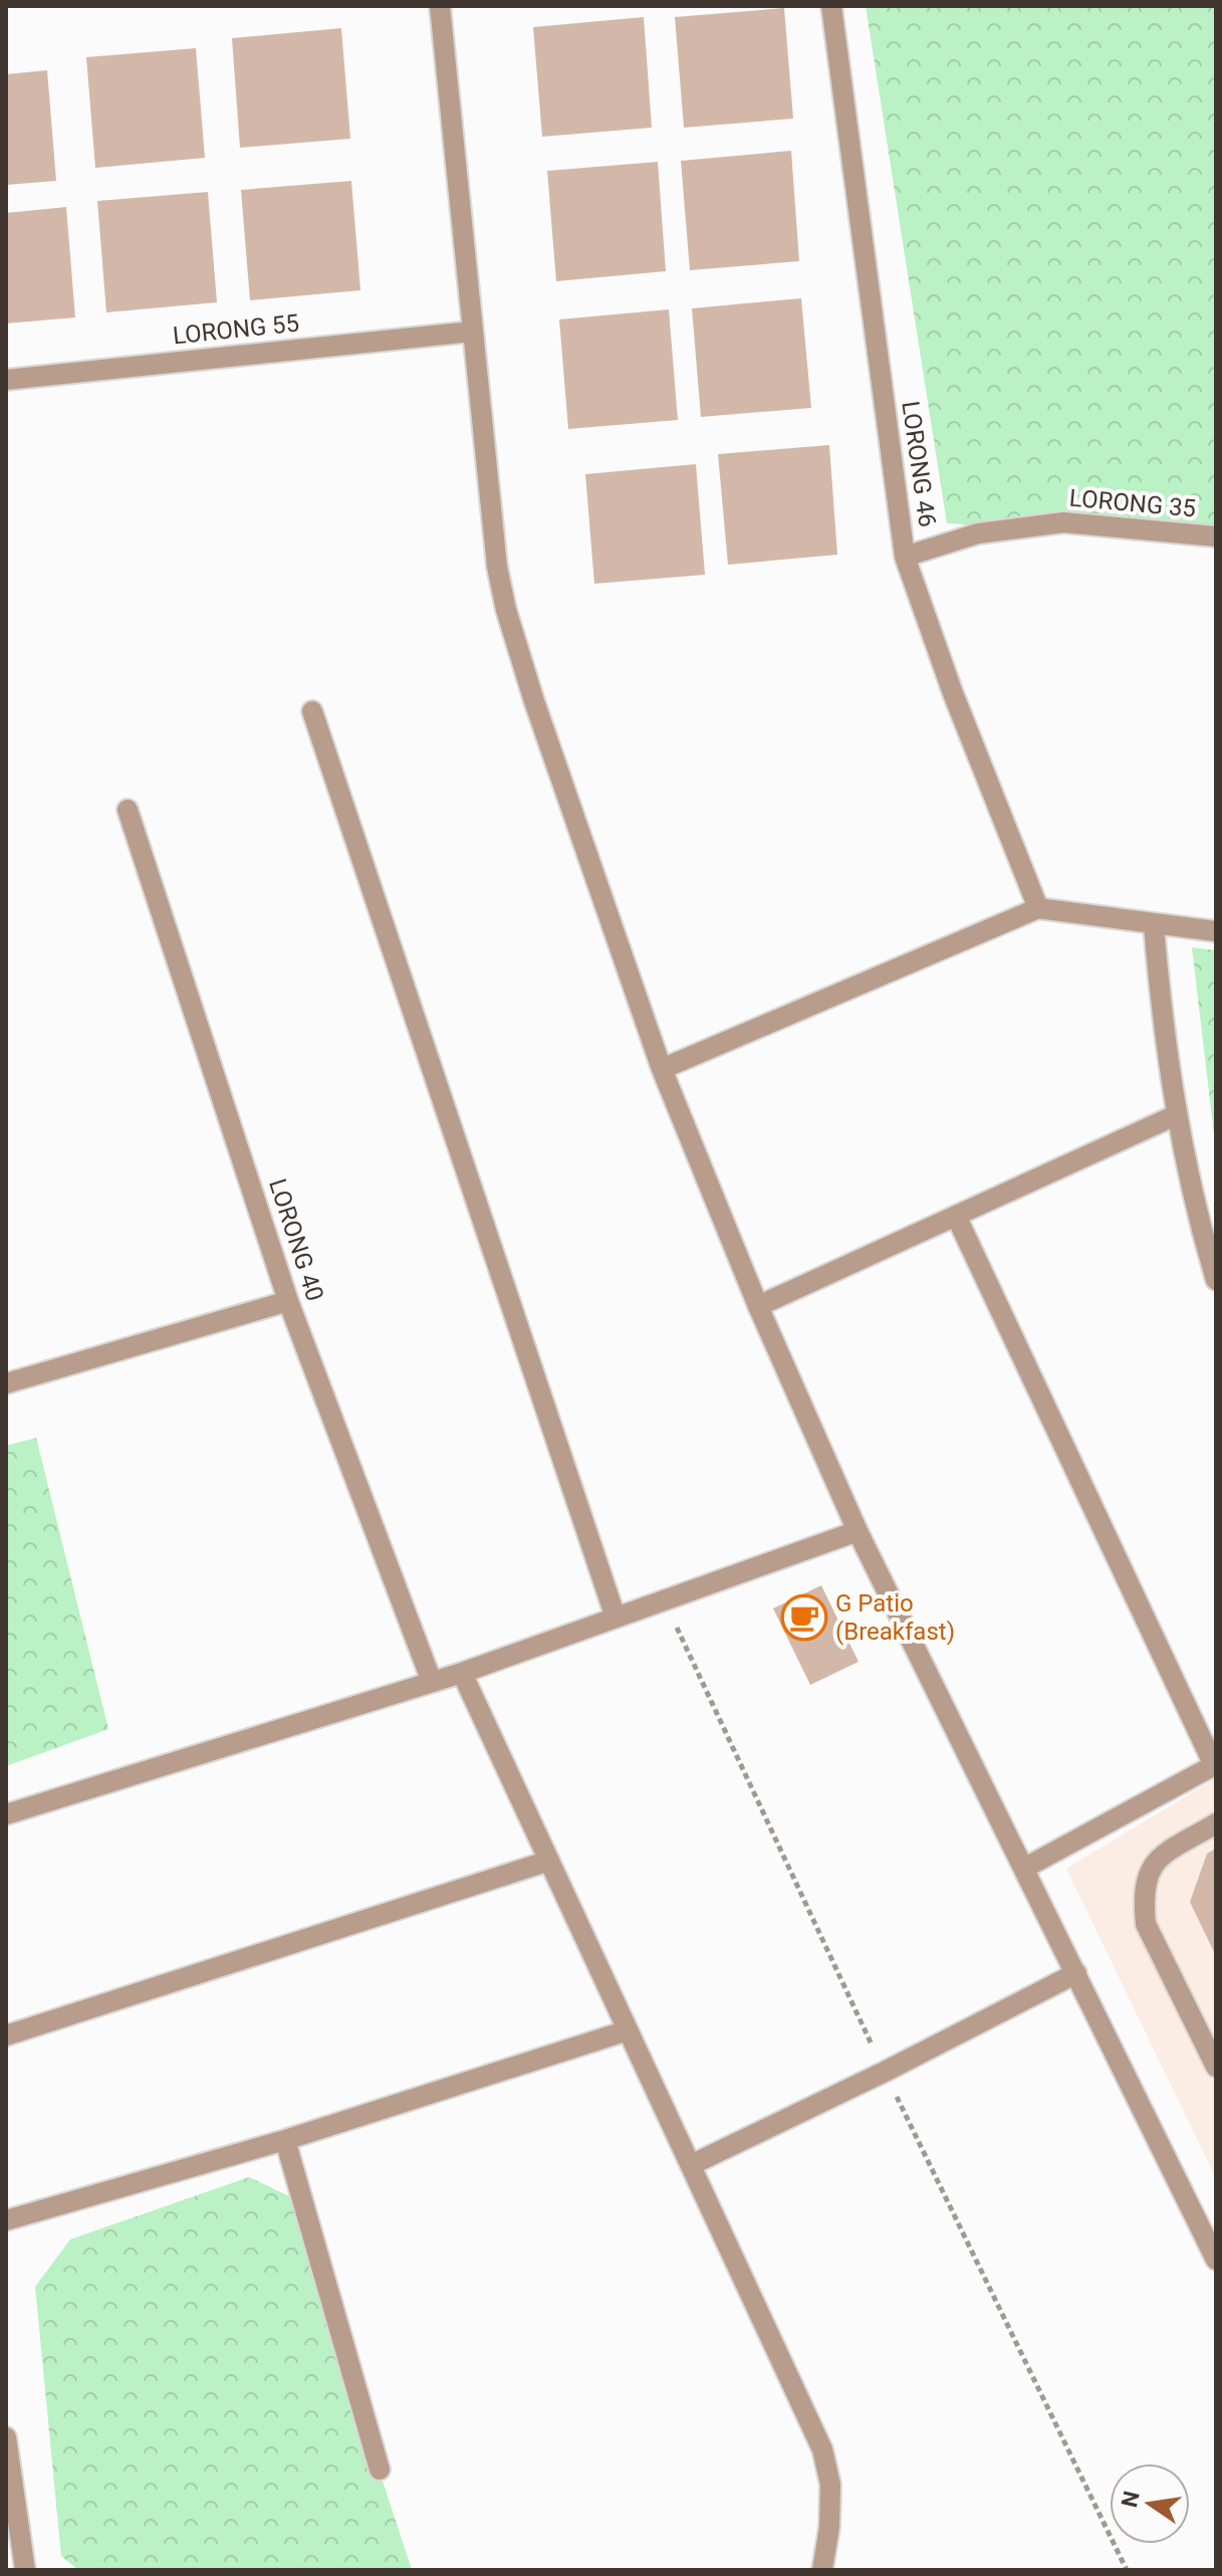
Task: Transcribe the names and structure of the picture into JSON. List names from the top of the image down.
{
  "streets": {
    "street": [
      "LORONG 55",
      "LORONG 46",
      "LORONG 35",
      "LORONG 40"
    ]
  },
  "crossings": [
    ["LORONG 46", "LORONG 35"]
  ],
  "places": {
    "cafe": ["G Patio (Breakfast)"]
  },
  "north": "left"
}
